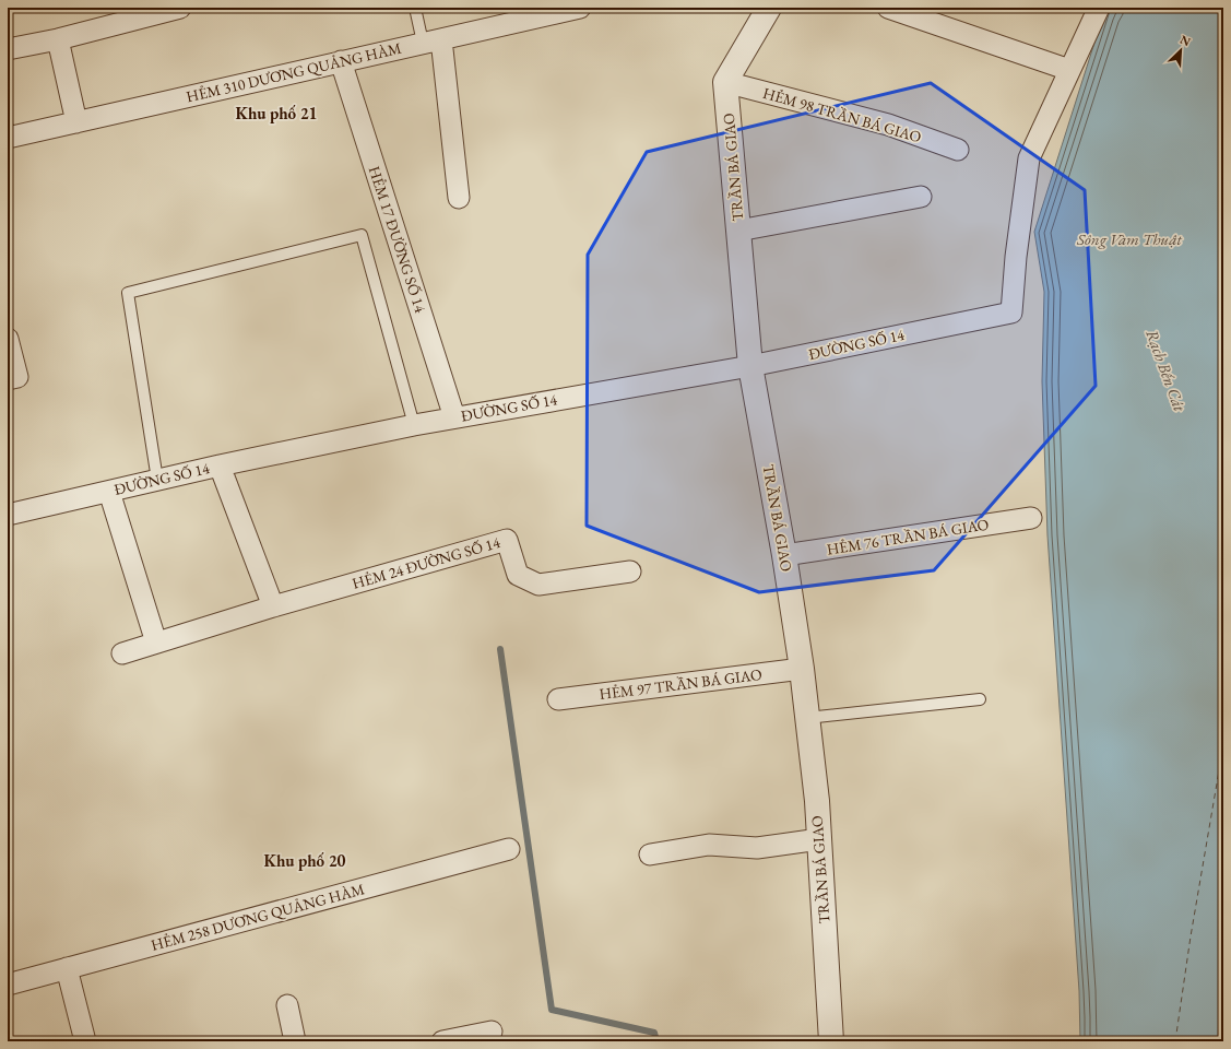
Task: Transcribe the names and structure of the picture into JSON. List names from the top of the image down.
{
  "streets": {
    "street": [
      "HẺM 310 DƯƠNG QUẢNG HÀM",
      "HẺM 98 TRẦN BÁ GIAO",
      "TRẦN BÁ GIAO",
      "HẺM 17 ĐƯỜNG SỐ 14",
      "ĐƯỜNG SỐ 14",
      "HẺM 76 TRẦN BÁ GIAO",
      "HẺM 24 ĐƯỜNG SỐ 14",
      "HẺM 97 TRẦN BÁ GIAO",
      "HẺM 258 DƯƠNG QUẢNG HÀM"
    ]
  },
  "crossings": [
    ["HẺM 310 DƯƠNG QUẢNG HÀM", "HẺM 17 ĐƯỜNG SỐ 14"],
    ["HẺM 98 TRẦN BÁ GIAO", "TRẦN BÁ GIAO"],
    ["TRẦN BÁ GIAO", "ĐƯỜNG SỐ 14"],
    ["TRẦN BÁ GIAO", "HẺM 76 TRẦN BÁ GIAO"],
    ["TRẦN BÁ GIAO", "HẺM 97 TRẦN BÁ GIAO"],
    ["HẺM 17 ĐƯỜNG SỐ 14", "ĐƯỜNG SỐ 14"]
  ],
  "districts": ["Khu phố 21", "Khu phố 20"],
  "water": ["Sông Vàm Thuật", "Rạch Bến Cát"],
  "north": "top right"
}
